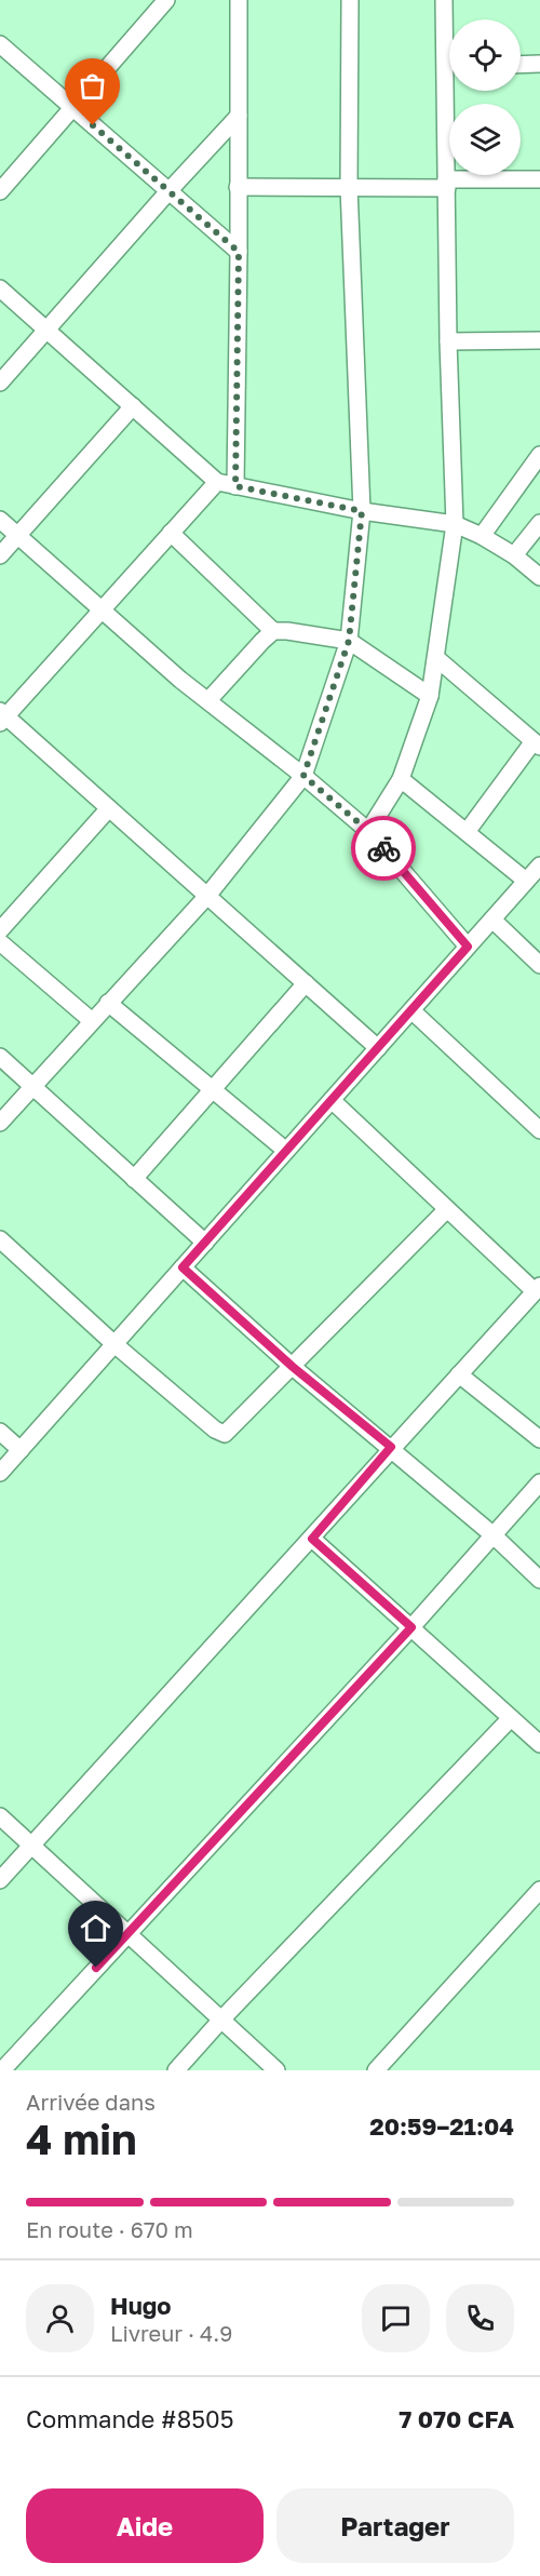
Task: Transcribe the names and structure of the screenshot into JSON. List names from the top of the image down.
{
  "page": {
    "heading": ["4 min", "Arrivée dans", "20:59–21:04"],
    "panel": [
      "Hugo",
      "Livreur · 4.9",
      "Commande #8505",
      "7 070 CFA"
    ],
    "bar": "En route · 670 m",
    "buttons": ["Aide", "Partager"]
  }
}
